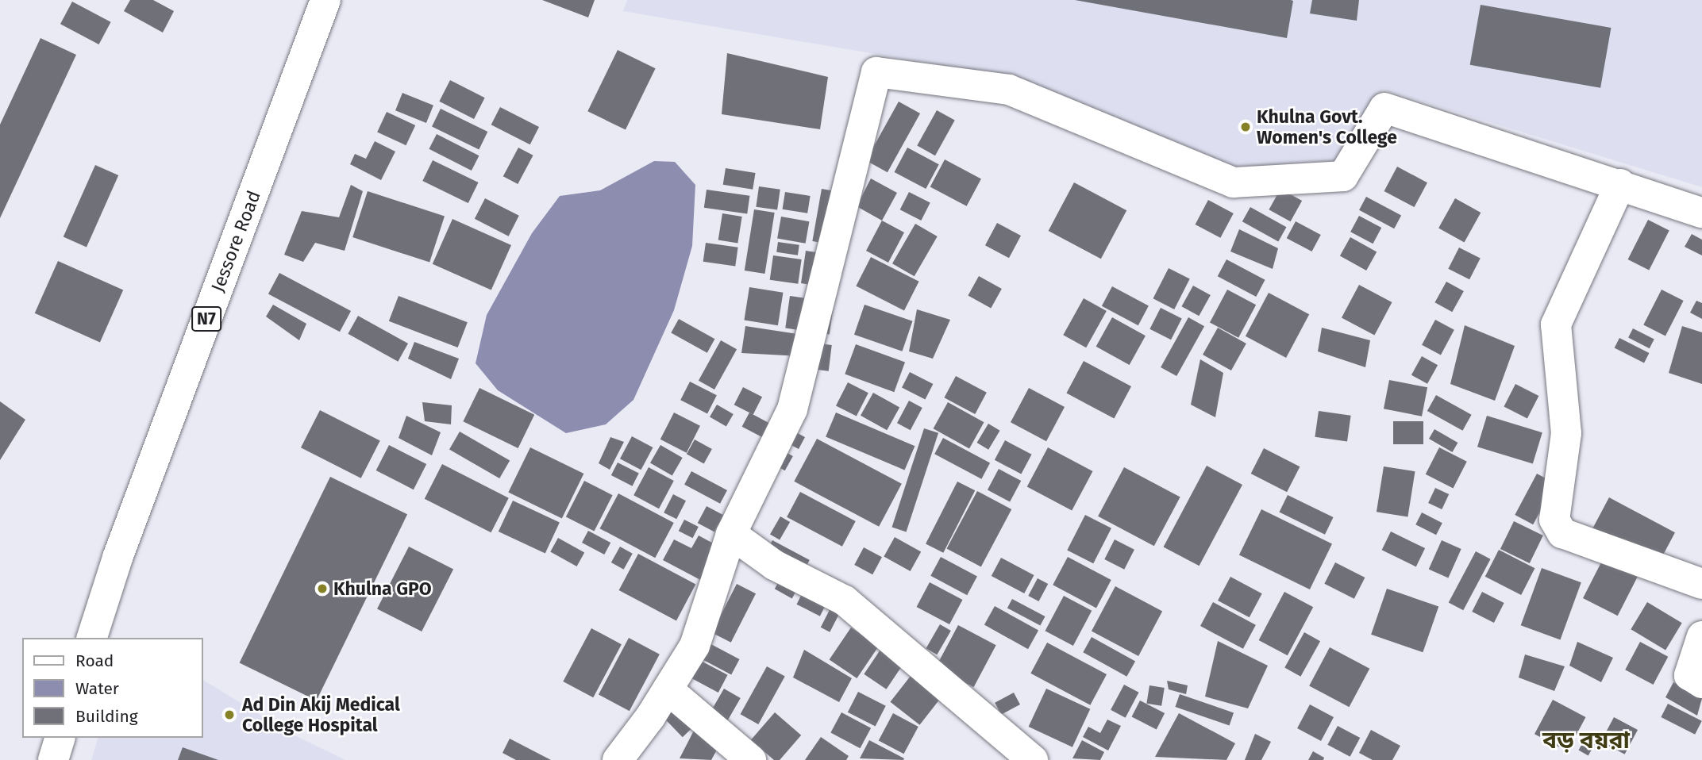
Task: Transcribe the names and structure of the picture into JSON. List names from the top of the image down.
{
  "streets": {
    "main road": ["Jessore Road", "N7"]
  },
  "districts": ["বড় বয়রা"],
  "places": ["Khulna Govt. Women's College", "Khulna GPO", "Ad Din Akij Medical College Hospital"],
  "legend": ["Road", "Water", "Building"]
}
